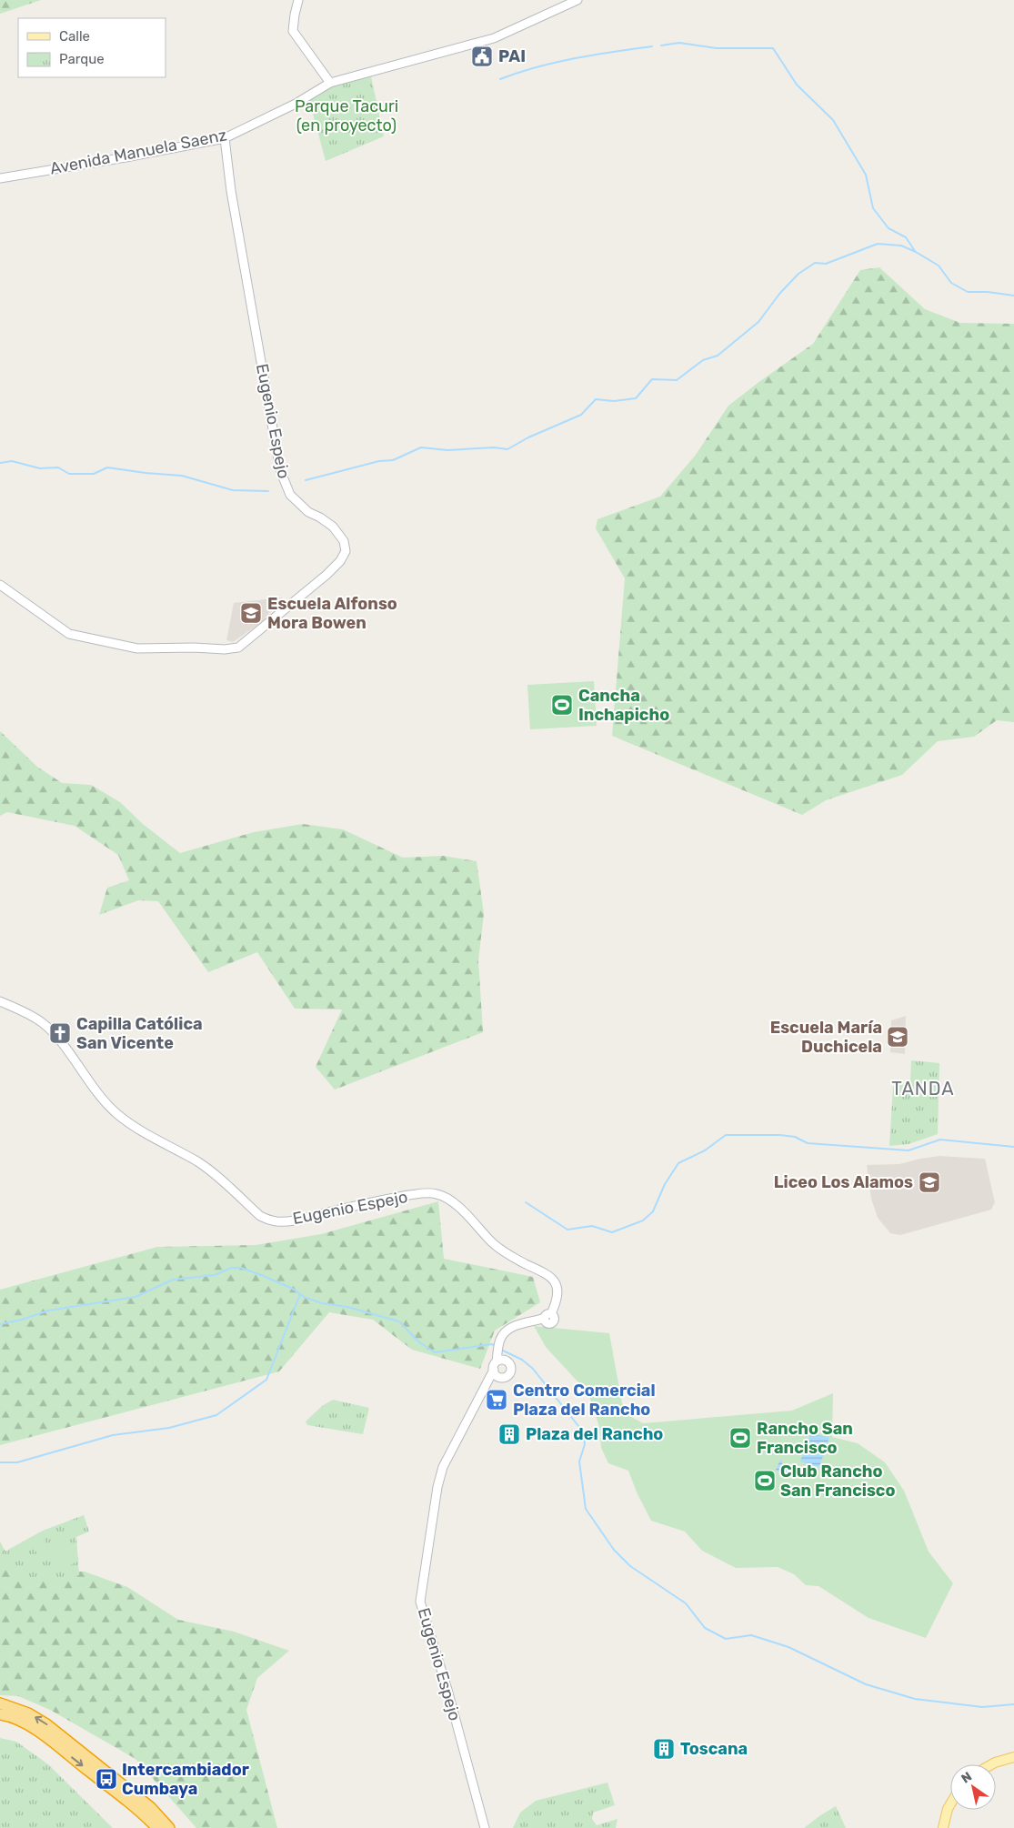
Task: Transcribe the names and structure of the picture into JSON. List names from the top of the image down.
{
  "streets": {
    "street": ["Avenida Manuela Saenz", "Eugenio Espejo"]
  },
  "crossings": [
    ["Avenida Manuela Saenz", "Eugenio Espejo"]
  ],
  "districts": ["TANDA"],
  "parks": ["Parque Tacuri (en proyecto)"],
  "places": {
    "public building": ["PAI"],
    "school or university": ["Escuela Alfonso Mora Bowen", "Escuela María Duchicela", "Liceo Los Alamos"],
    "sports": ["Cancha Inchapicho", "Rancho San Francisco", "Club Rancho San Francisco"],
    "church": ["Capilla Católica San Vicente"],
    "supermarket": ["Centro Comercial Plaza del Rancho"],
    "building": ["Plaza del Rancho", "Toscana"],
    "bus stop": ["Intercambiador Cumbaya"]
  },
  "legend": ["Calle", "Parque"],
  "north": "top left"
}
